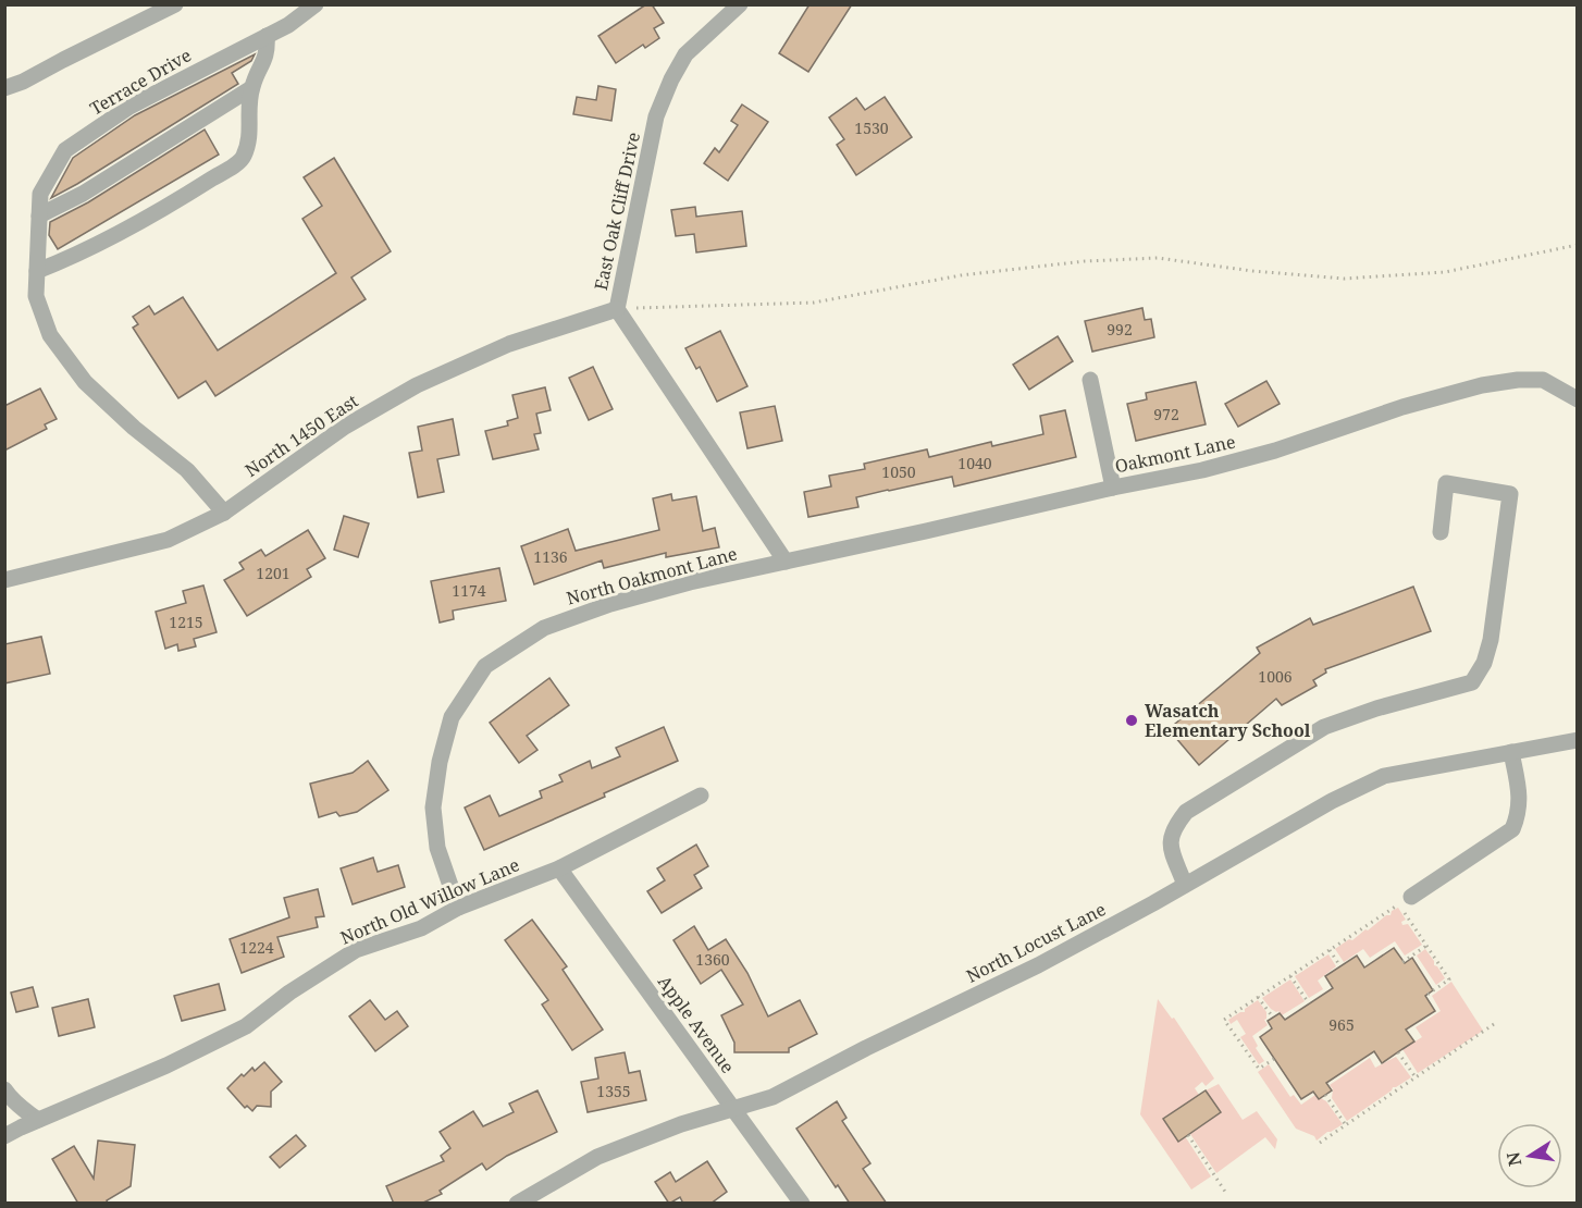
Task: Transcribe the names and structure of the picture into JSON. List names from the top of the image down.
{
  "streets": {
    "street": [
      "Terrace Drive",
      "East Oak Cliff Drive",
      "North 1450 East",
      "Oakmont Lane",
      "North Oakmont Lane",
      "North Old Willow Lane",
      "North Locust Lane",
      "Apple Avenue"
    ]
  },
  "crossings": [
    ["Terrace Drive", "North 1450 East"],
    ["East Oak Cliff Drive", "North 1450 East"],
    ["East Oak Cliff Drive", "Oakmont Lane"],
    ["East Oak Cliff Drive", "North Oakmont Lane"],
    ["Oakmont Lane", "North Oakmont Lane"],
    ["North Oakmont Lane", "North Old Willow Lane"],
    ["North Old Willow Lane", "Apple Avenue"],
    ["North Locust Lane", "Apple Avenue"]
  ],
  "places": ["Wasatch Elementary School"],
  "house_numbers": [
    "1530",
    "992",
    "972",
    "1040",
    "1050",
    "1136",
    "1201",
    "1174",
    "1215",
    "1006",
    "1224",
    "1360",
    "965",
    "1355"
  ],
  "north": "left"
}
